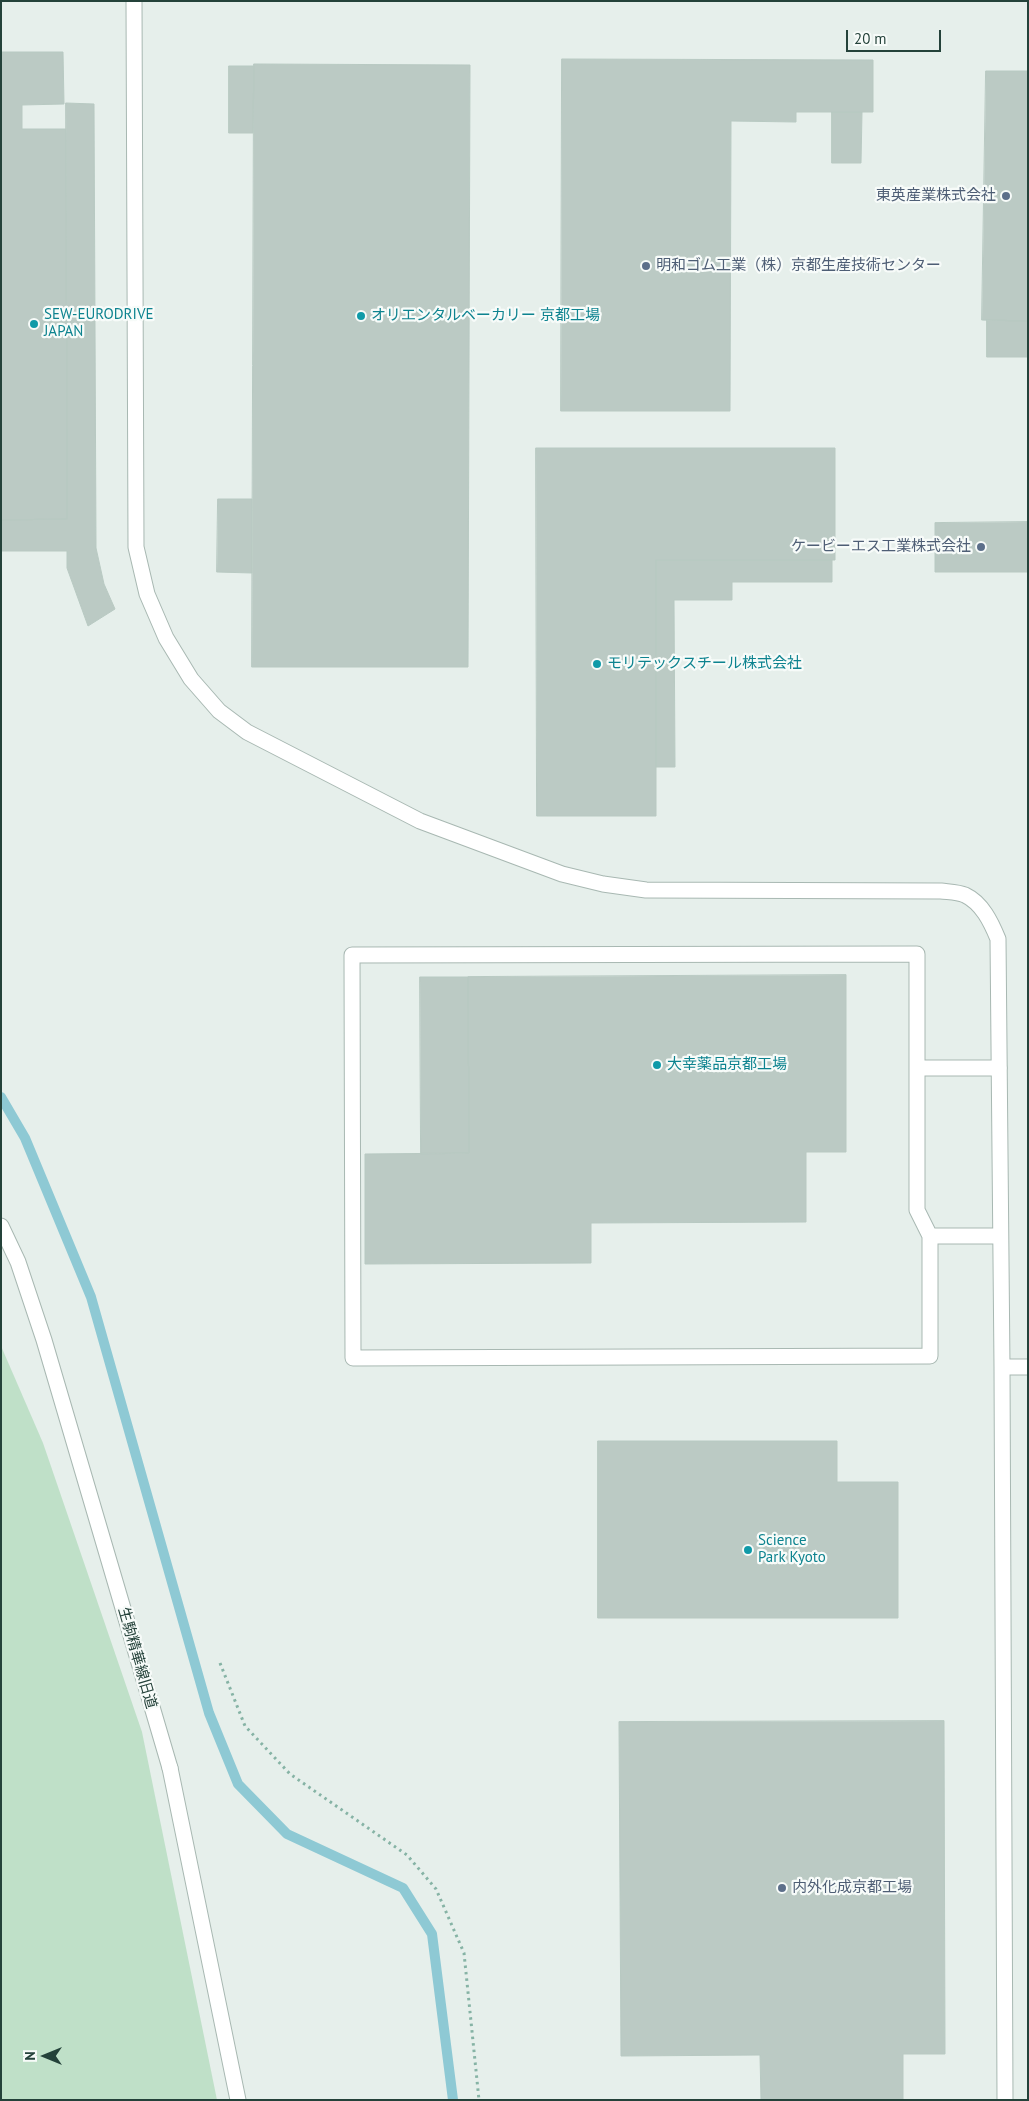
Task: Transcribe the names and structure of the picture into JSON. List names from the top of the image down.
{
  "streets": {
    "street": ["生駒精華線旧道"]
  },
  "places": [
    "東英産業株式会社",
    "明和ゴム工業（株）京都生産技術センター",
    "オリエンタルベーカリー 京都工場",
    "SEW-EURODRIVE JAPAN",
    "ケービーエス工業株式会社",
    "モリテックスチール株式会社",
    "大幸薬品京都工場",
    "Science Park Kyoto",
    "内外化成京都工場"
  ],
  "scale_bar": "20 m",
  "north": "left"
}
